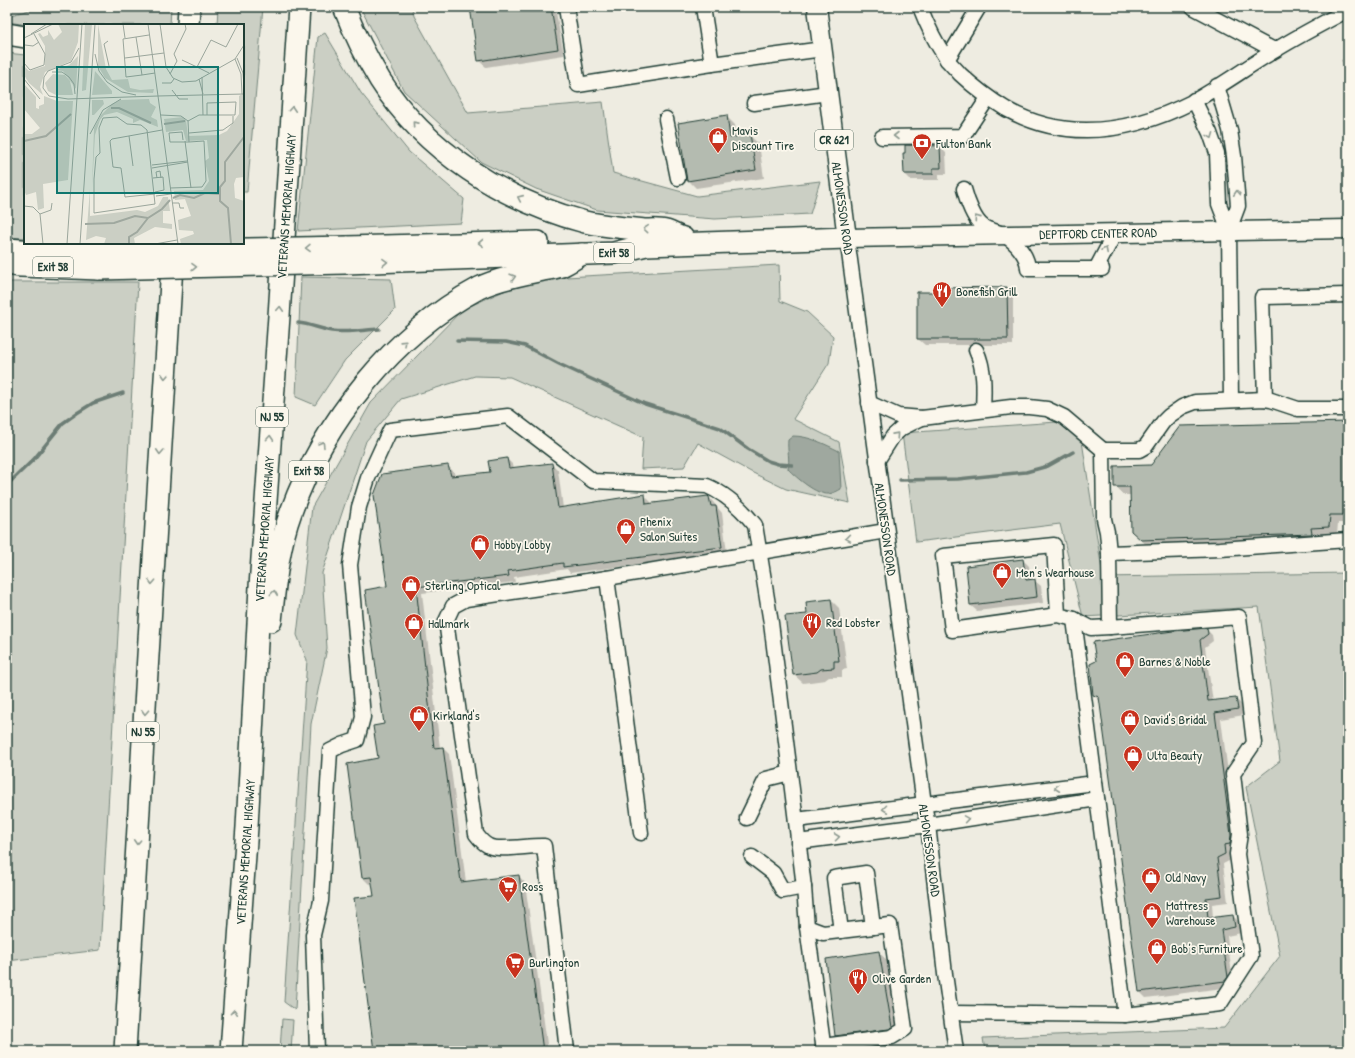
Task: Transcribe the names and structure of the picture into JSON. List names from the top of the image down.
{
  "streets": {
    "highway": ["VETERANS MEMORIAL HIGHWAY", "Exit 58", "NJ 55"],
    "main road": ["CR 621", "ALMONESSON ROAD", "DEPTFORD CENTER ROAD"]
  },
  "crossings": [
    ["VETERANS MEMORIAL HIGHWAY", "Exit 58"],
    ["ALMONESSON ROAD", "DEPTFORD CENTER ROAD"]
  ],
  "places": {
    "shop": [
      "Mavis Discount Tire",
      "Phenix Salon Suites",
      "Hobby Lobby",
      "Men's Wearhouse",
      "Sterling Optical",
      "Hallmark",
      "Barnes & Noble",
      "Kirkland's",
      "David's Bridal",
      "Ulta Beauty",
      "Old Navy",
      "Mattress Warehouse",
      "Bob’s Furniture"
    ],
    "bank": ["Fulton Bank"],
    "restaurant": ["Bonefish Grill", "Red Lobster", "Olive Garden"],
    "supermarket": ["Ross", "Burlington"]
  }
}
